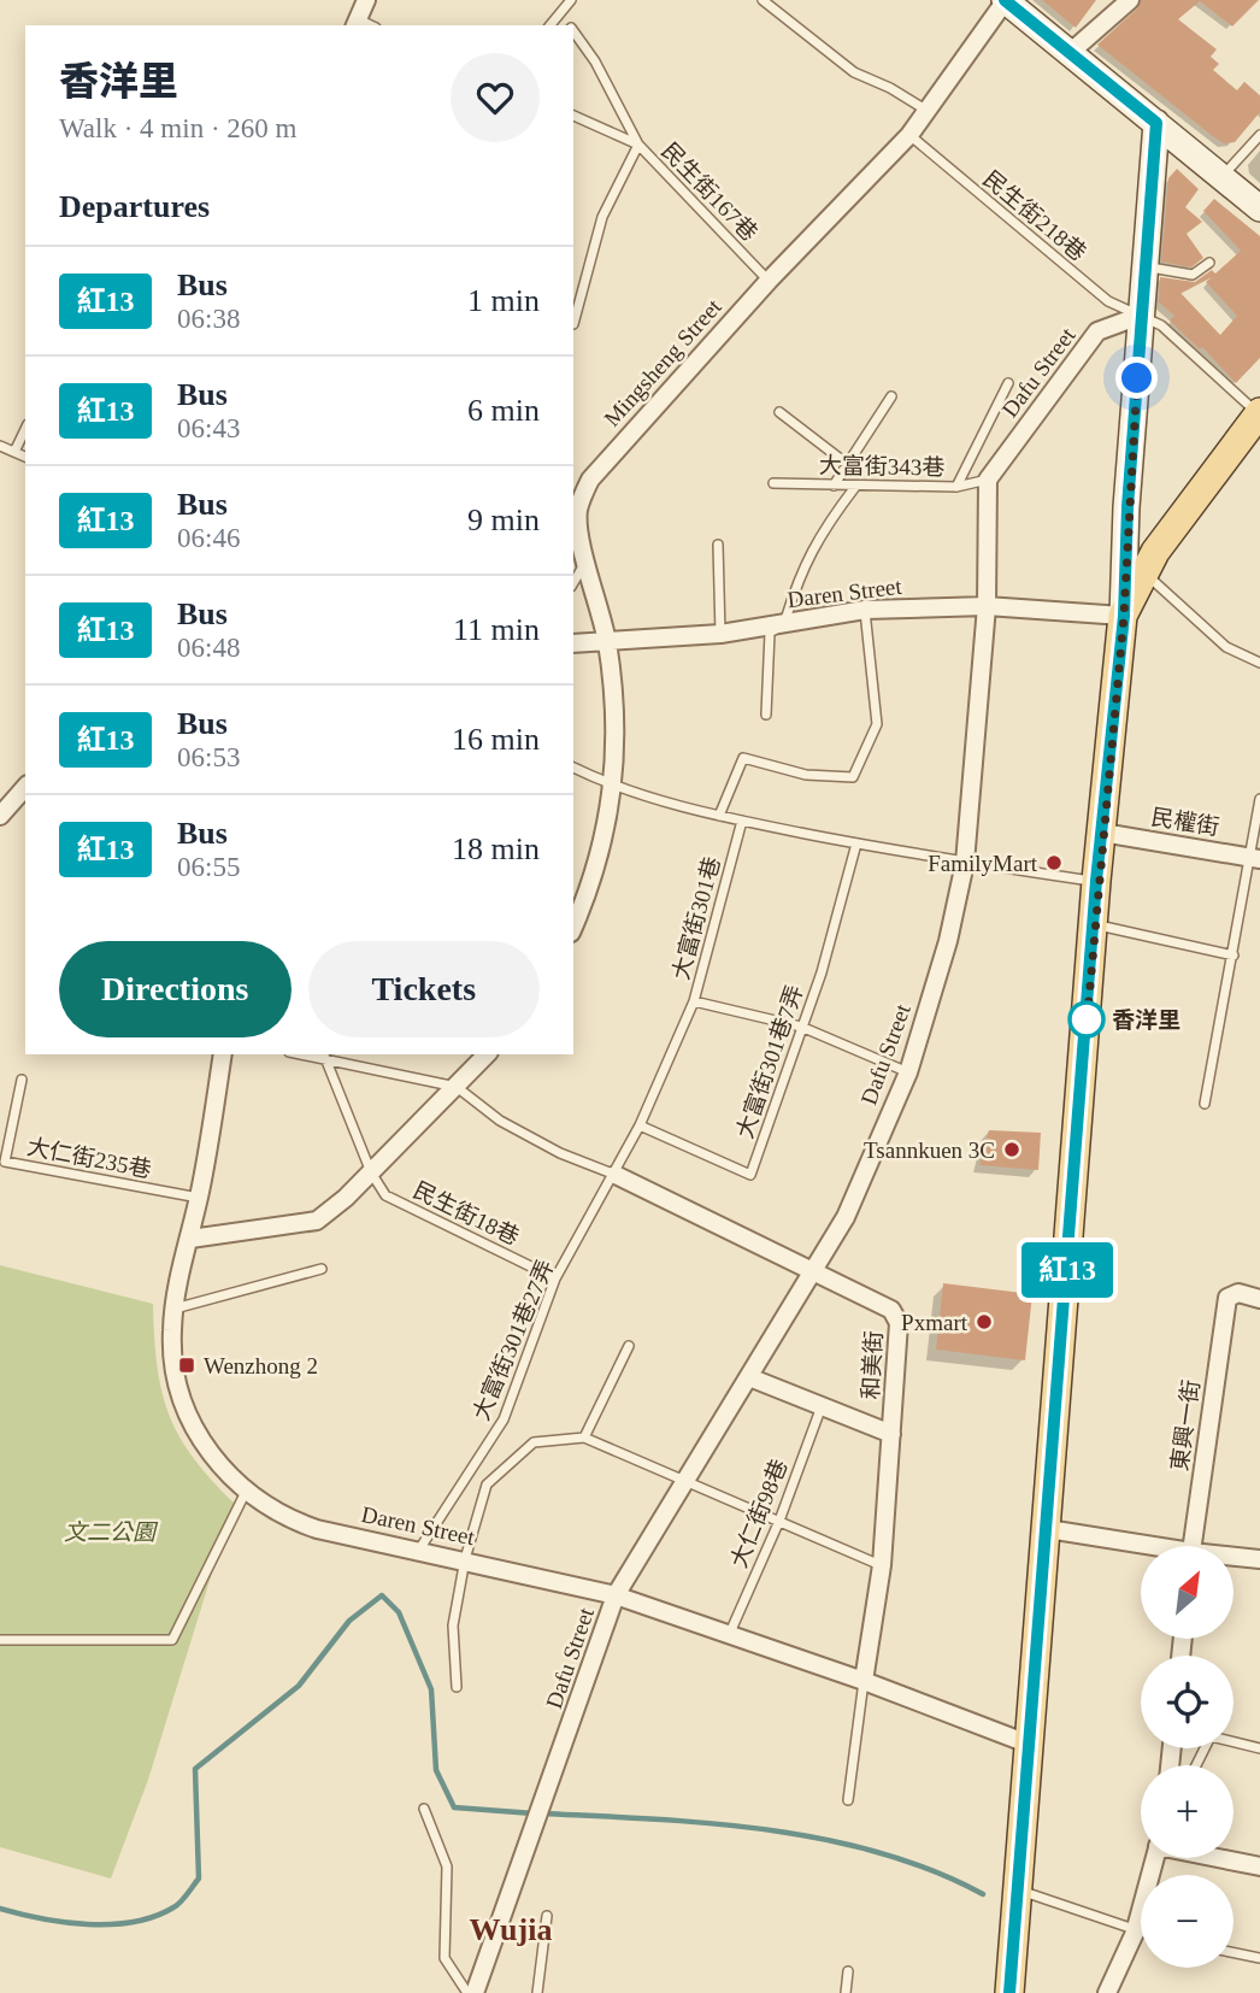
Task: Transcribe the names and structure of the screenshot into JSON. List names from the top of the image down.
{
  "streets": {
    "street": [
      "Mingsheng Street",
      "Dafu Street",
      "Daren Street",
      "民權街",
      "和美街",
      "東興一街"
    ],
    "lane": [
      "民生街167巷",
      "民生街218巷",
      "大富街343巷",
      "大富街301巷",
      "大富街301巷7弄",
      "大仁街235巷",
      "民生街18巷",
      "大富街301巷27弄",
      "大仁街98巷"
    ]
  },
  "crossings": [
    ["民生街167巷", "Mingsheng Street"],
    ["民生街218巷", "Mingsheng Street"],
    ["民生街218巷", "Dafu Street"],
    ["Mingsheng Street", "Daren Street"],
    ["Dafu Street", "大富街343巷"],
    ["Dafu Street", "Daren Street"],
    ["Dafu Street", "大富街301巷"],
    ["Dafu Street", "和美街"],
    ["Daren Street", "大仁街235巷"],
    ["Daren Street", "大富街301巷27弄"],
    ["Daren Street", "和美街"],
    ["Daren Street", "大仁街98巷"],
    ["大富街301巷", "大富街301巷7弄"],
    ["大富街301巷", "大富街301巷27弄"],
    ["大富街301巷7弄", "大富街301巷27弄"],
    ["民生街18巷", "大富街301巷27弄"],
    ["大富街301巷27弄", "和美街"]
  ],
  "districts": ["Wujia"],
  "parks": ["文二公園"],
  "places": {
    "other": [
      "FamilyMart",
      "香洋里",
      "Tsannkuen 3C",
      "Pxmart"
    ],
    "transit": ["Wenzhong 2"]
  },
  "lines": ["bus line 紅13"],
  "north": "top right",
  "page": {
    "on_map": "紅13",
    "heading": [
      ["香洋里", "Walk · 4 min · 260 m"],
      "Departures"
    ],
    "list": [
      {
        "mark": "紅13",
        "name": "Bus",
        "note": "06:38",
        "value": "1 min"
      },
      {
        "mark": "紅13",
        "name": "Bus",
        "note": "06:43",
        "value": "6 min"
      },
      {
        "mark": "紅13",
        "name": "Bus",
        "note": "06:46",
        "value": "9 min"
      },
      {
        "mark": "紅13",
        "name": "Bus",
        "note": "06:48",
        "value": "11 min"
      },
      {
        "mark": "紅13",
        "name": "Bus",
        "note": "06:53",
        "value": "16 min"
      },
      {
        "mark": "紅13",
        "name": "Bus",
        "note": "06:55",
        "value": "18 min"
      }
    ],
    "buttons": ["Directions", "Tickets"],
    "map_buttons": ["+", "−"]
  }
}
